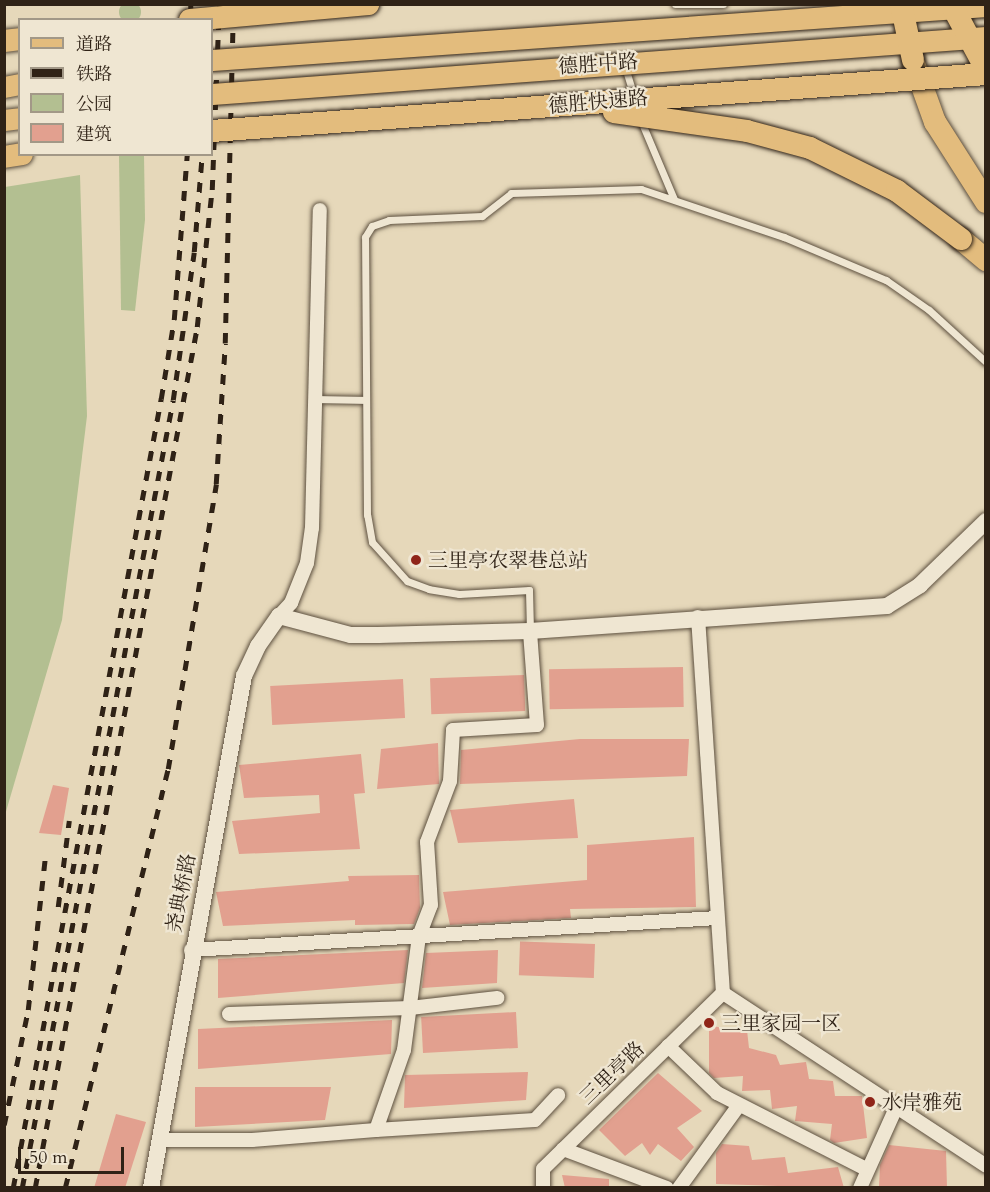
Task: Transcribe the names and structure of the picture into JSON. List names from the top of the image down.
{
  "streets": {
    "highway": ["德胜快速路"],
    "main road": ["德胜中路"],
    "street": ["尧典桥路", "三里亭路"]
  },
  "places": ["三里亭农翠巷总站", "三里家园一区", "水岸雅苑"],
  "legend": [
    "道路",
    "铁路",
    "公园",
    "建筑"
  ],
  "scale_bar": "50 m"
}
